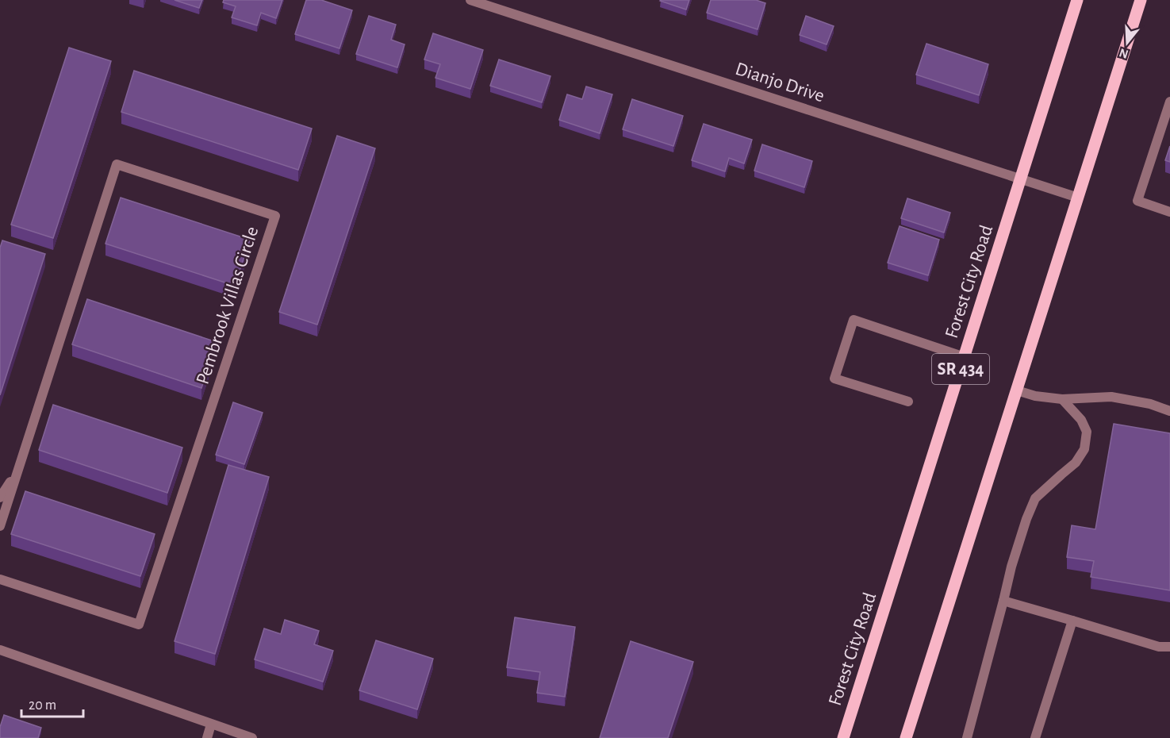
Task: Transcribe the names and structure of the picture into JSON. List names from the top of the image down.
{
  "streets": {
    "main road": ["Forest City Road", "SR 434"],
    "street": ["Dianjo Drive", "Pembrook Villas Circle"]
  },
  "crossings": [
    ["Dianjo Drive", "Forest City Road"],
    ["Dianjo Drive", "SR 434"]
  ],
  "scale_bar": "20 m",
  "north": "bottom"
}
